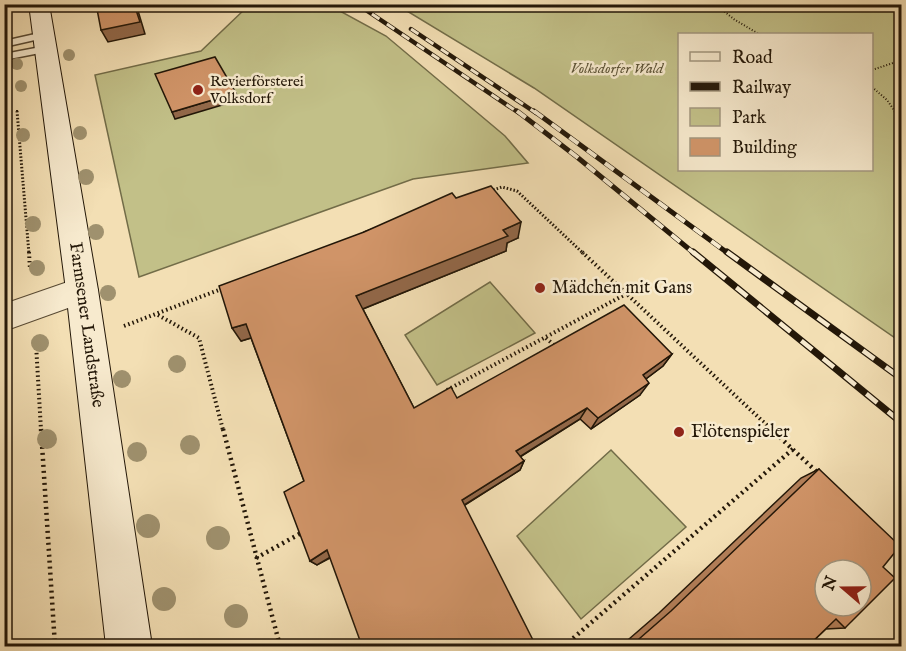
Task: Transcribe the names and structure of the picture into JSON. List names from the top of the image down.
{
  "streets": {
    "main road": ["Farmsener Landstraße"]
  },
  "parks": ["Volksdorfer Wald"],
  "places": ["Revierförsterei Volksdorf", "Mädchen mit Gans", "Flötenspieler"],
  "legend": [
    "Road",
    "Railway",
    "Park",
    "Building"
  ],
  "north": "left"
}
